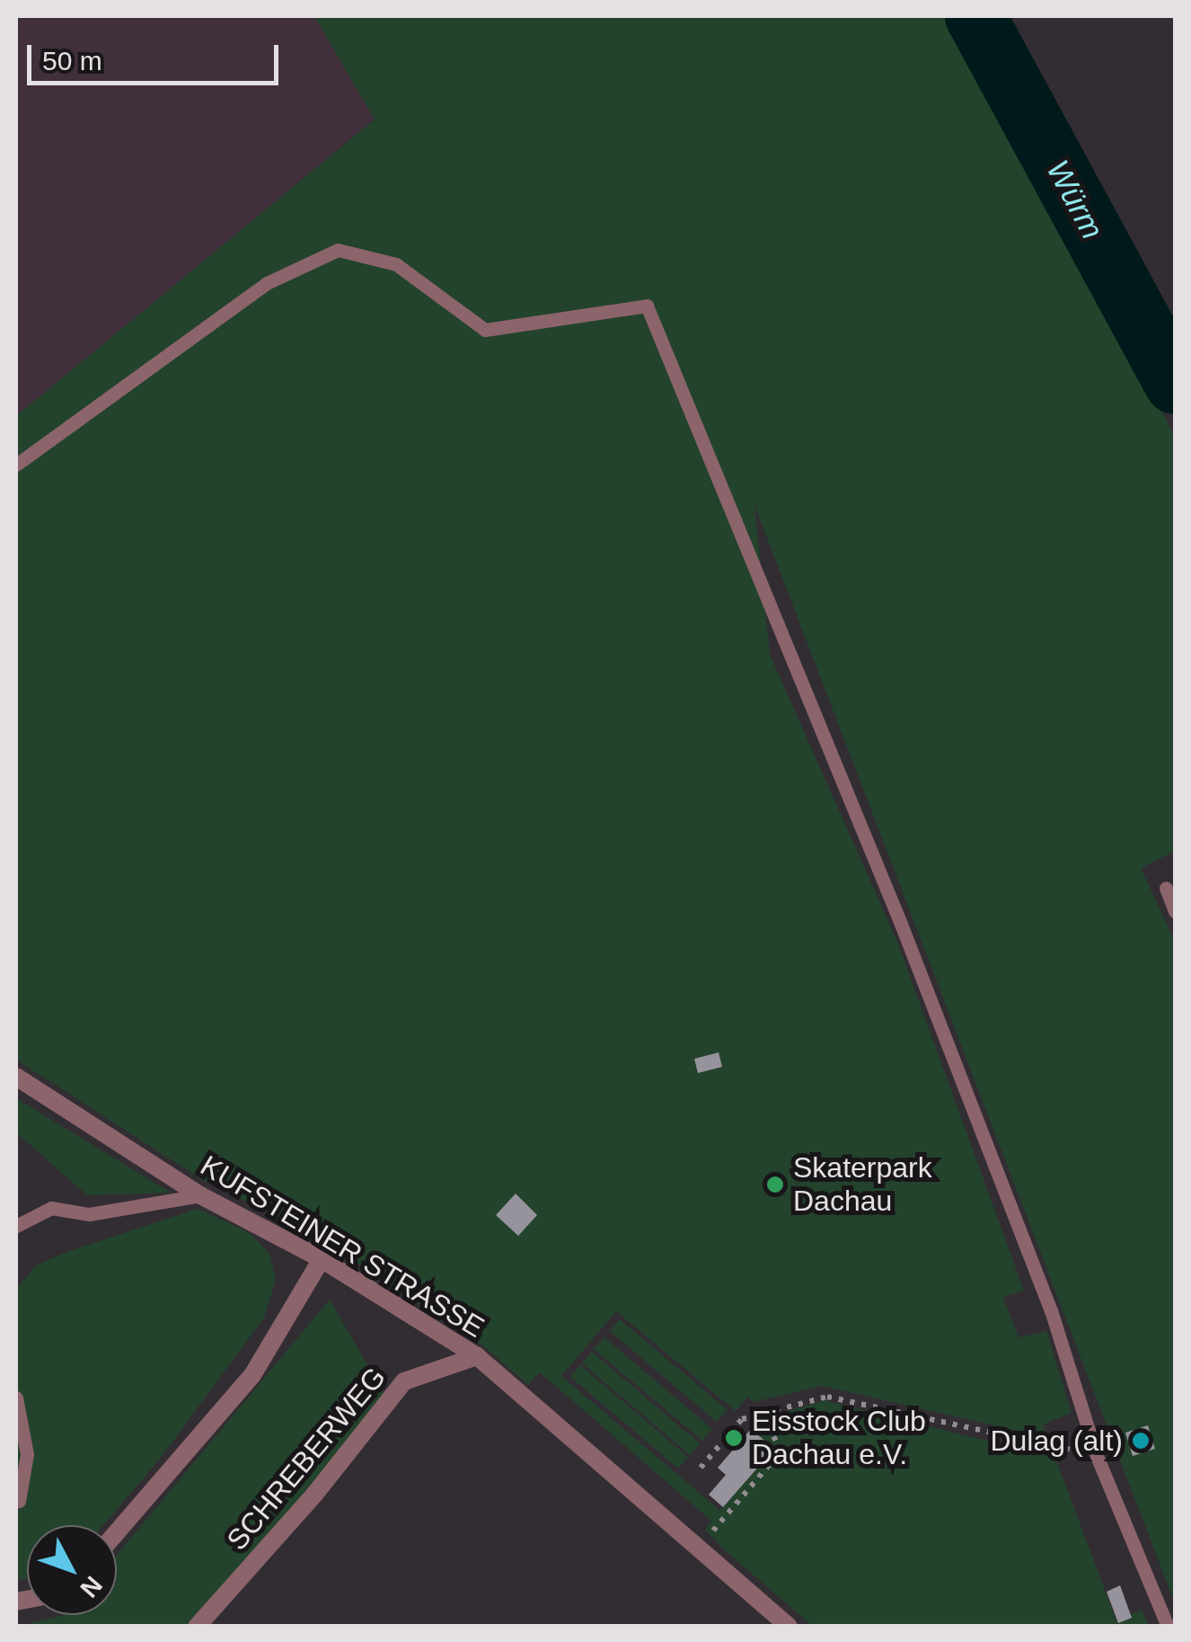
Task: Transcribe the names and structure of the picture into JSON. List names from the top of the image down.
{
  "streets": {
    "street": ["KUFSTEINER STRASSE", "SCHREBERWEG"]
  },
  "crossings": [
    ["KUFSTEINER STRASSE", "SCHREBERWEG"]
  ],
  "water": ["Würm"],
  "places": ["Skaterpark Dachau", "Eisstock Club Dachau e.V.", "Dulag (alt)"],
  "scale_bar": "50 m",
  "north": "bottom right"
}
